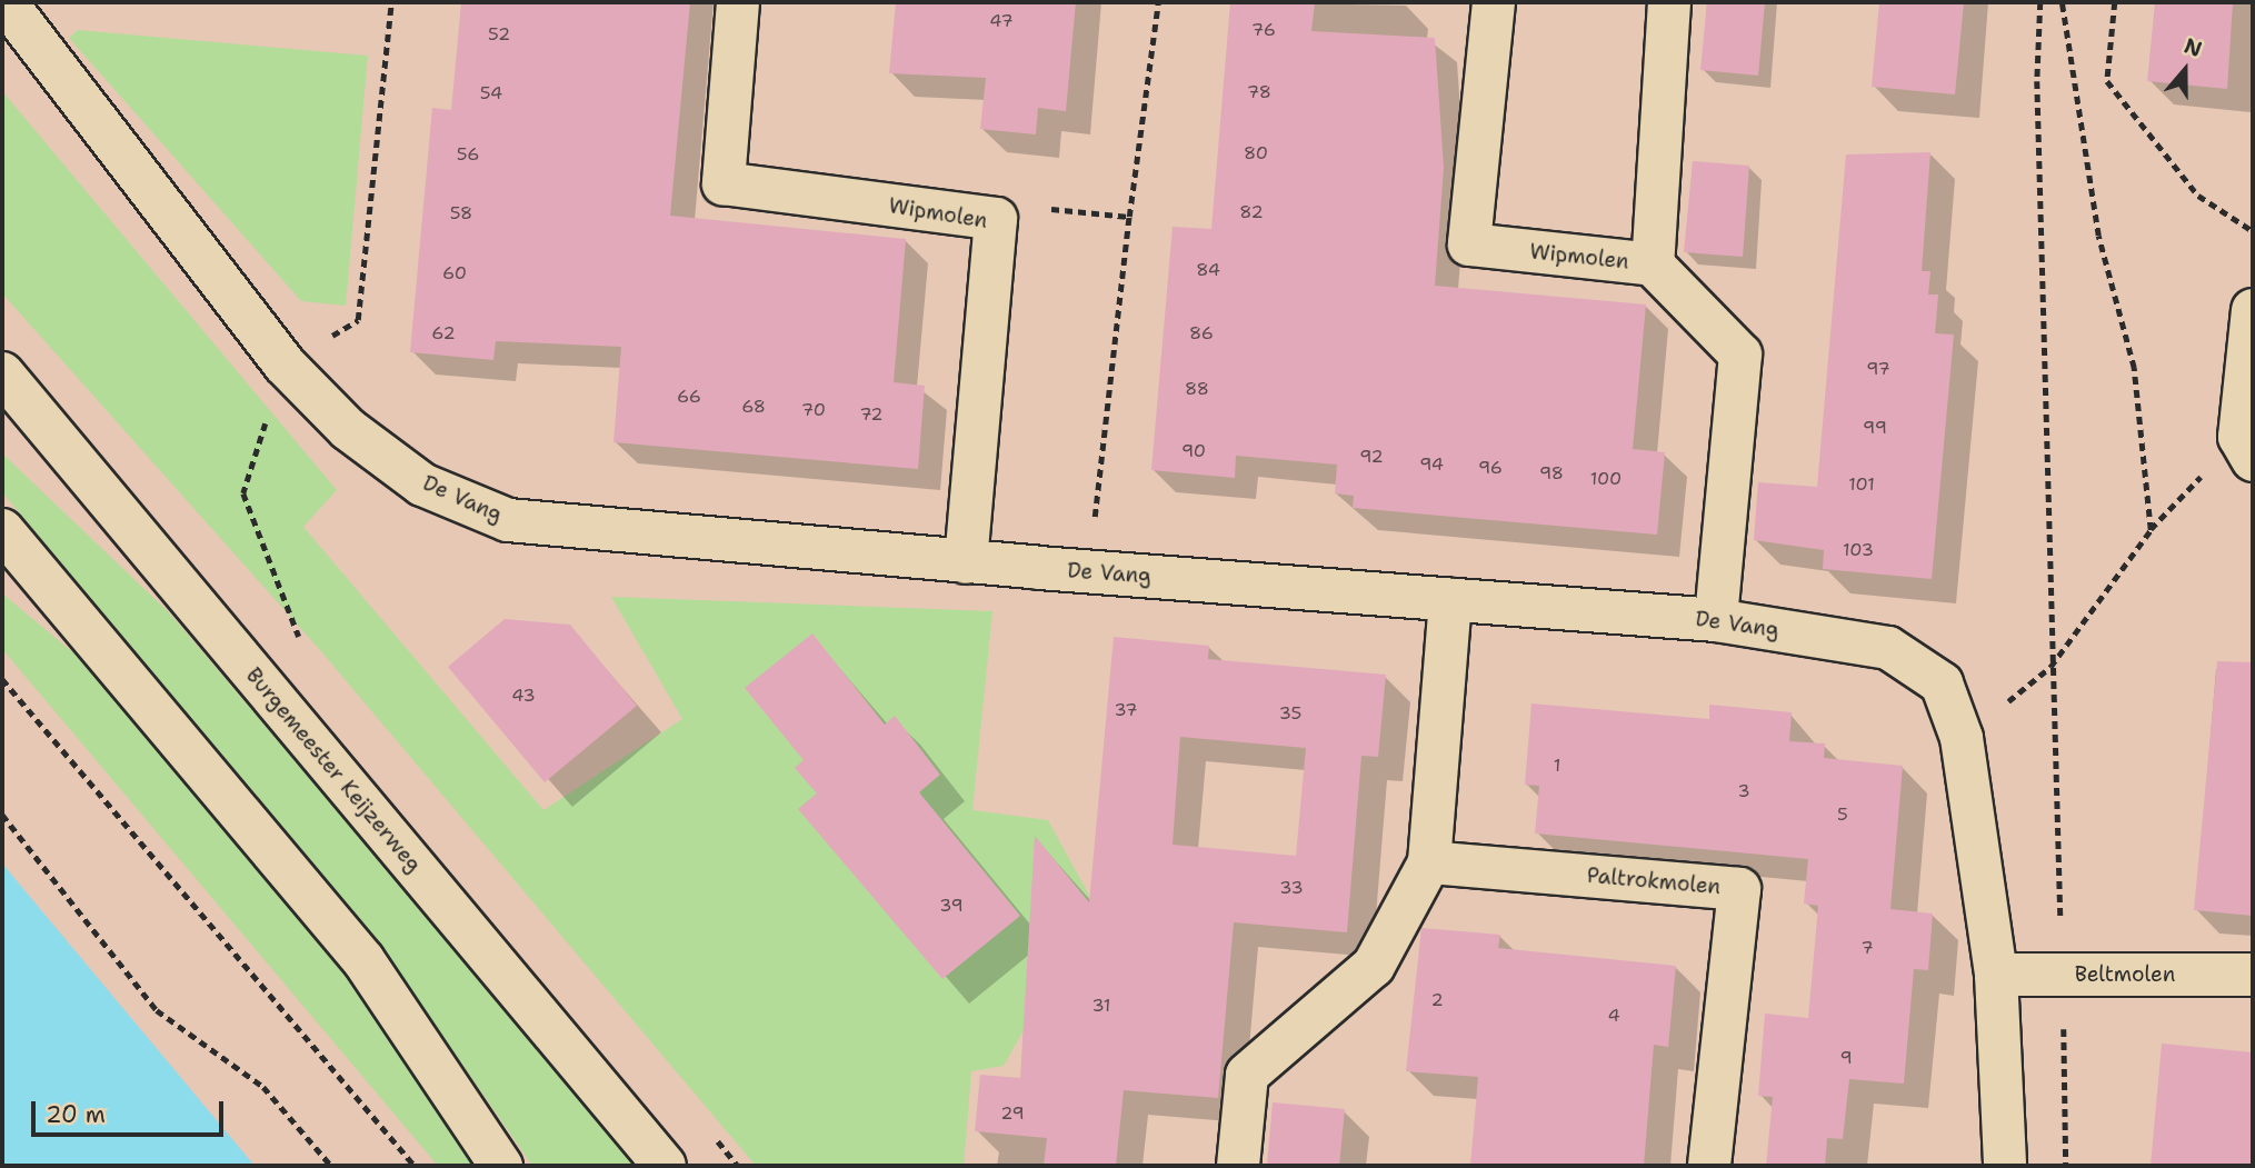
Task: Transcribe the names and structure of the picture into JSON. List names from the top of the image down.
{
  "streets": {
    "street": [
      "Wipmolen",
      "De Vang",
      "Burgemeester Keijzerweg",
      "Paltrokmolen",
      "Beltmolen"
    ]
  },
  "crossings": [
    ["Wipmolen", "De Vang"],
    ["De Vang", "Beltmolen"]
  ],
  "house_numbers": [
    "47",
    "76",
    "52",
    "78",
    "54",
    "80",
    "56",
    "82",
    "58",
    "84",
    "60",
    "62",
    "86",
    "97",
    "88",
    "66",
    "68",
    "70",
    "72",
    "99",
    "90",
    "92",
    "94",
    "96",
    "98",
    "100",
    "101",
    "103",
    "43",
    "37",
    "35",
    "1",
    "3",
    "5",
    "33",
    "39",
    "7",
    "2",
    "31",
    "4",
    "9",
    "29"
  ],
  "scale_bar": "20 m",
  "north": "top"
}
